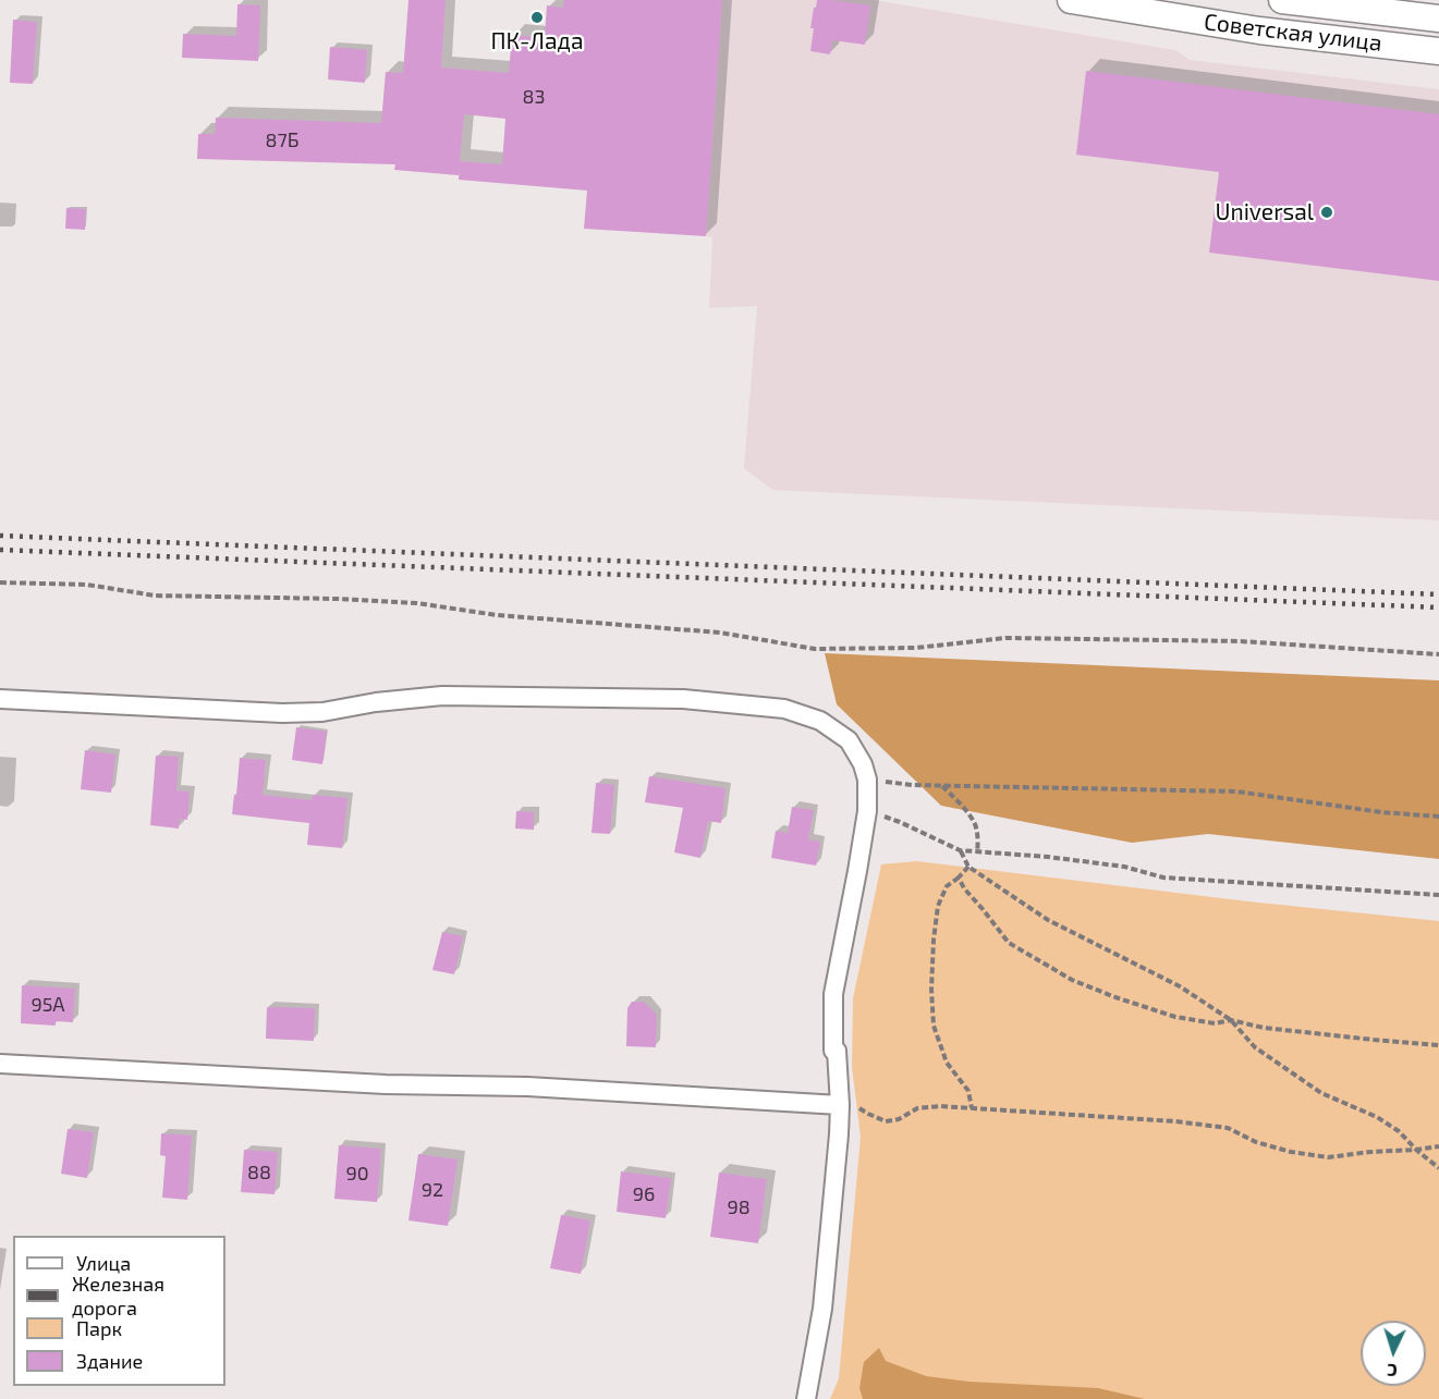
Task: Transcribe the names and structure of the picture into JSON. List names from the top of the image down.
{
  "streets": {
    "main road": ["Советская улица"]
  },
  "places": ["ПК-Лада", "Universal"],
  "house_numbers": [
    "83",
    "87Б",
    "95А",
    "88",
    "90",
    "92",
    "96",
    "98"
  ],
  "legend": [
    "Улица",
    "Железная дорога",
    "Парк",
    "Здание"
  ],
  "north": "bottom"
}
